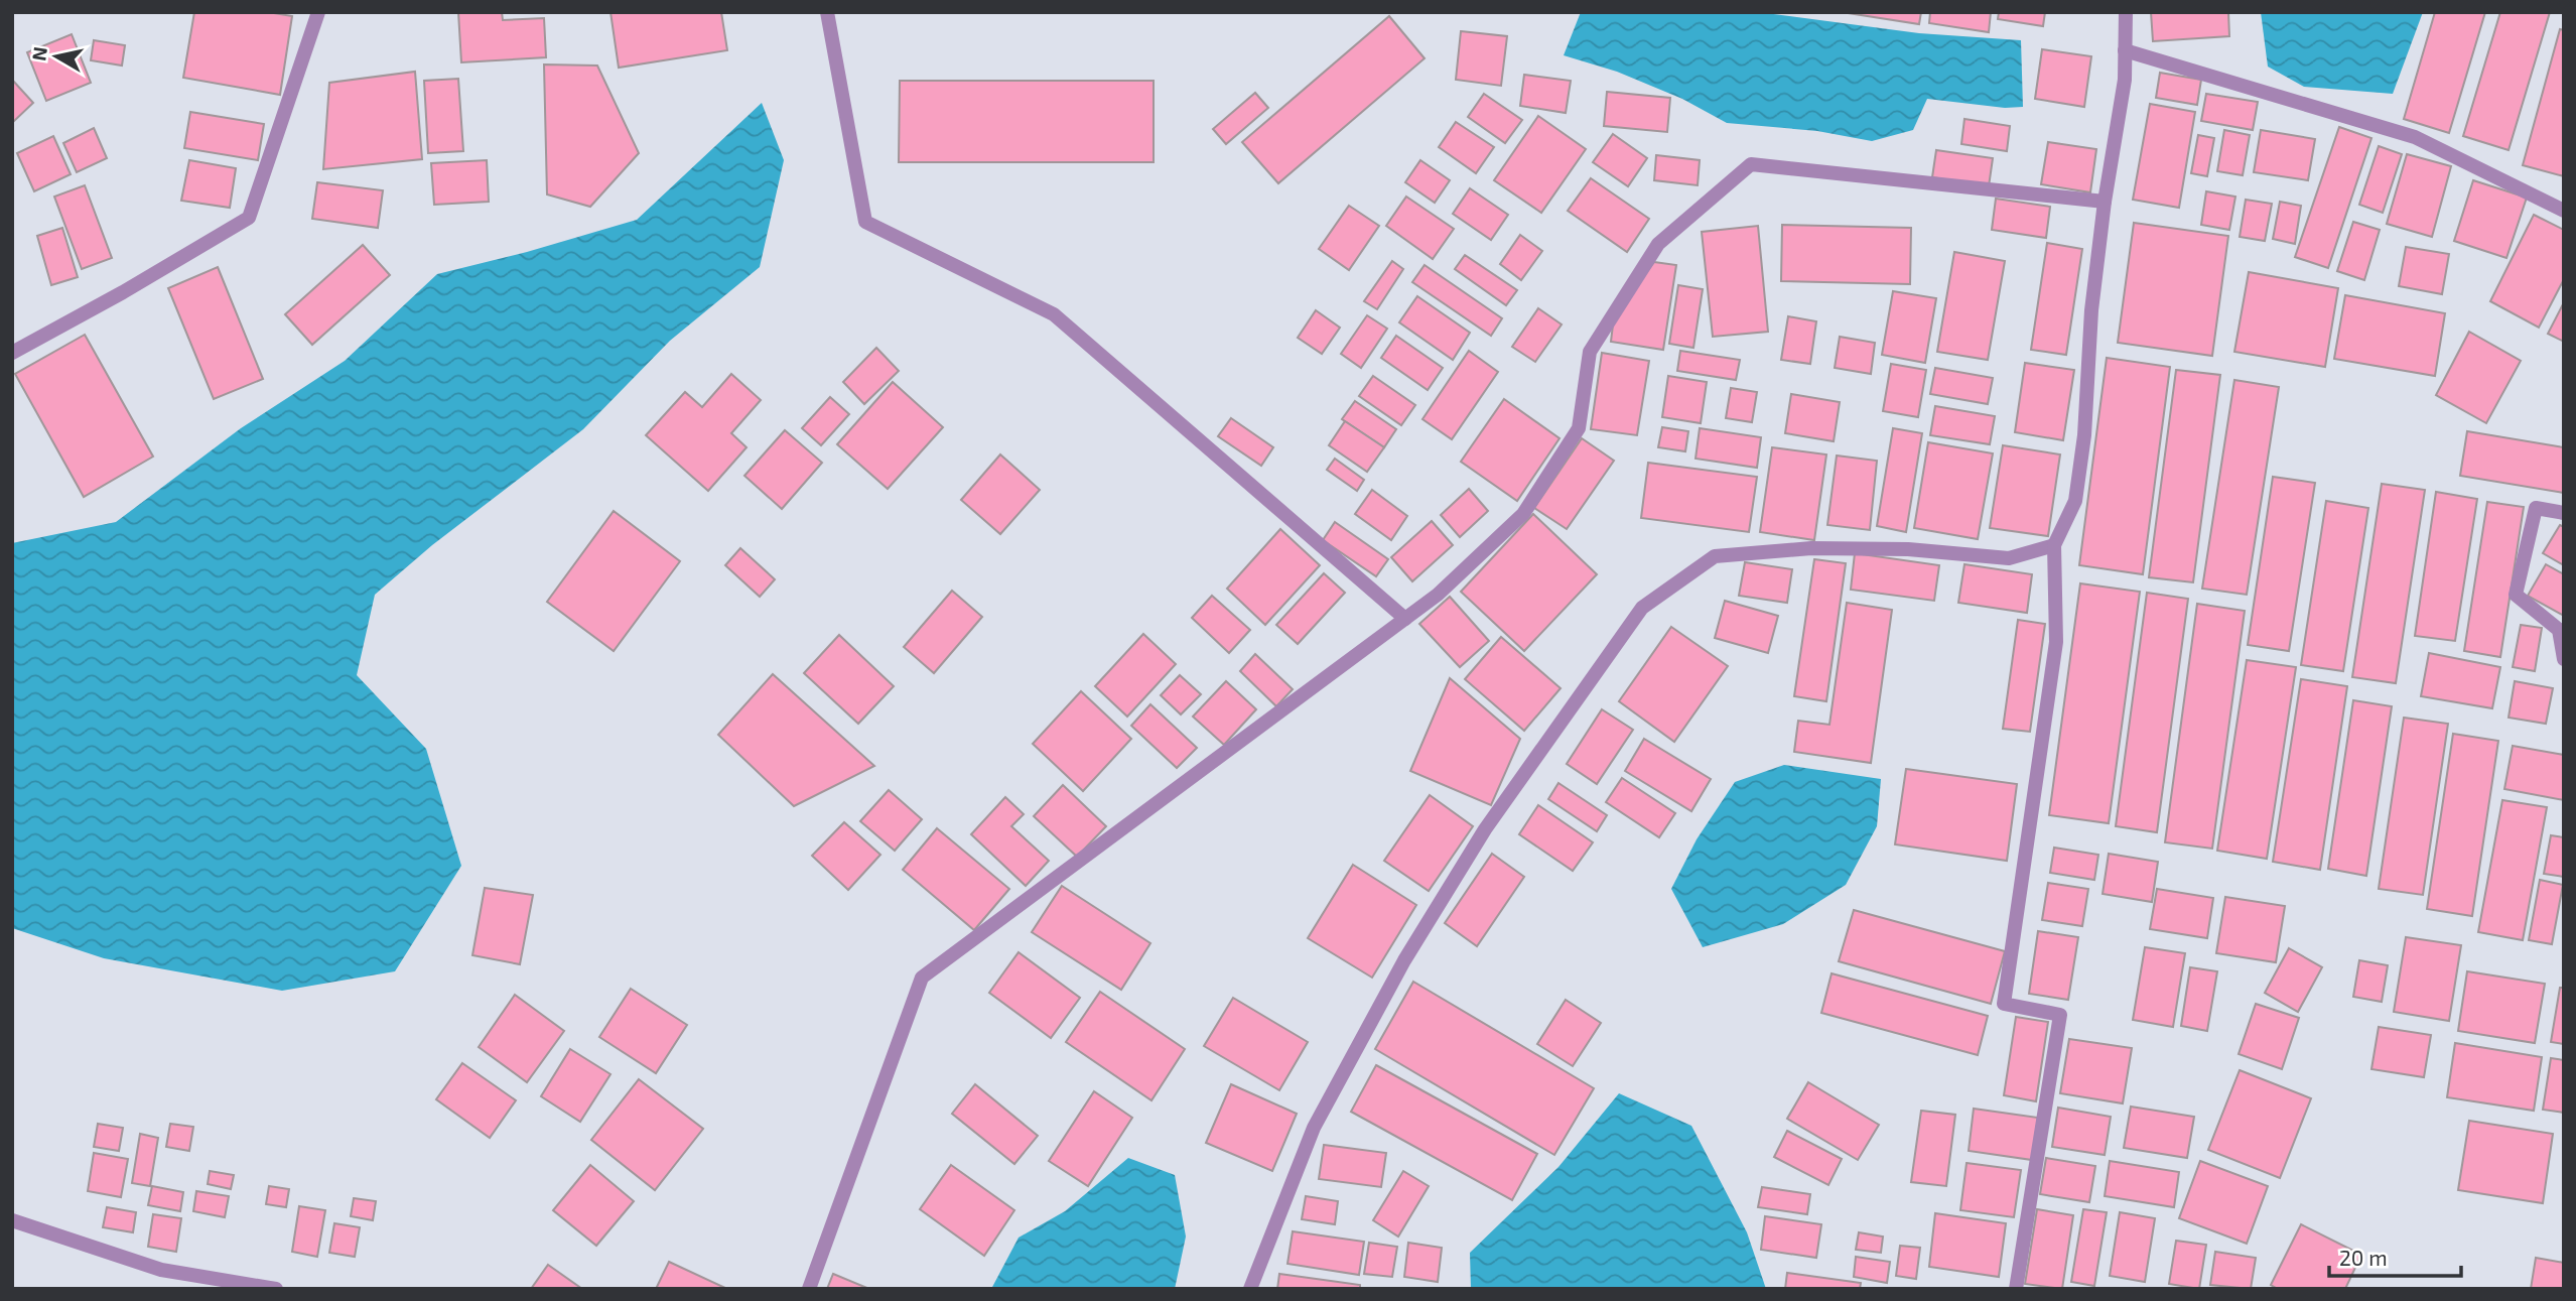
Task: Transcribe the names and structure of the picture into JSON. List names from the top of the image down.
{
  "scale_bar": "20 m",
  "north": "left"
}
